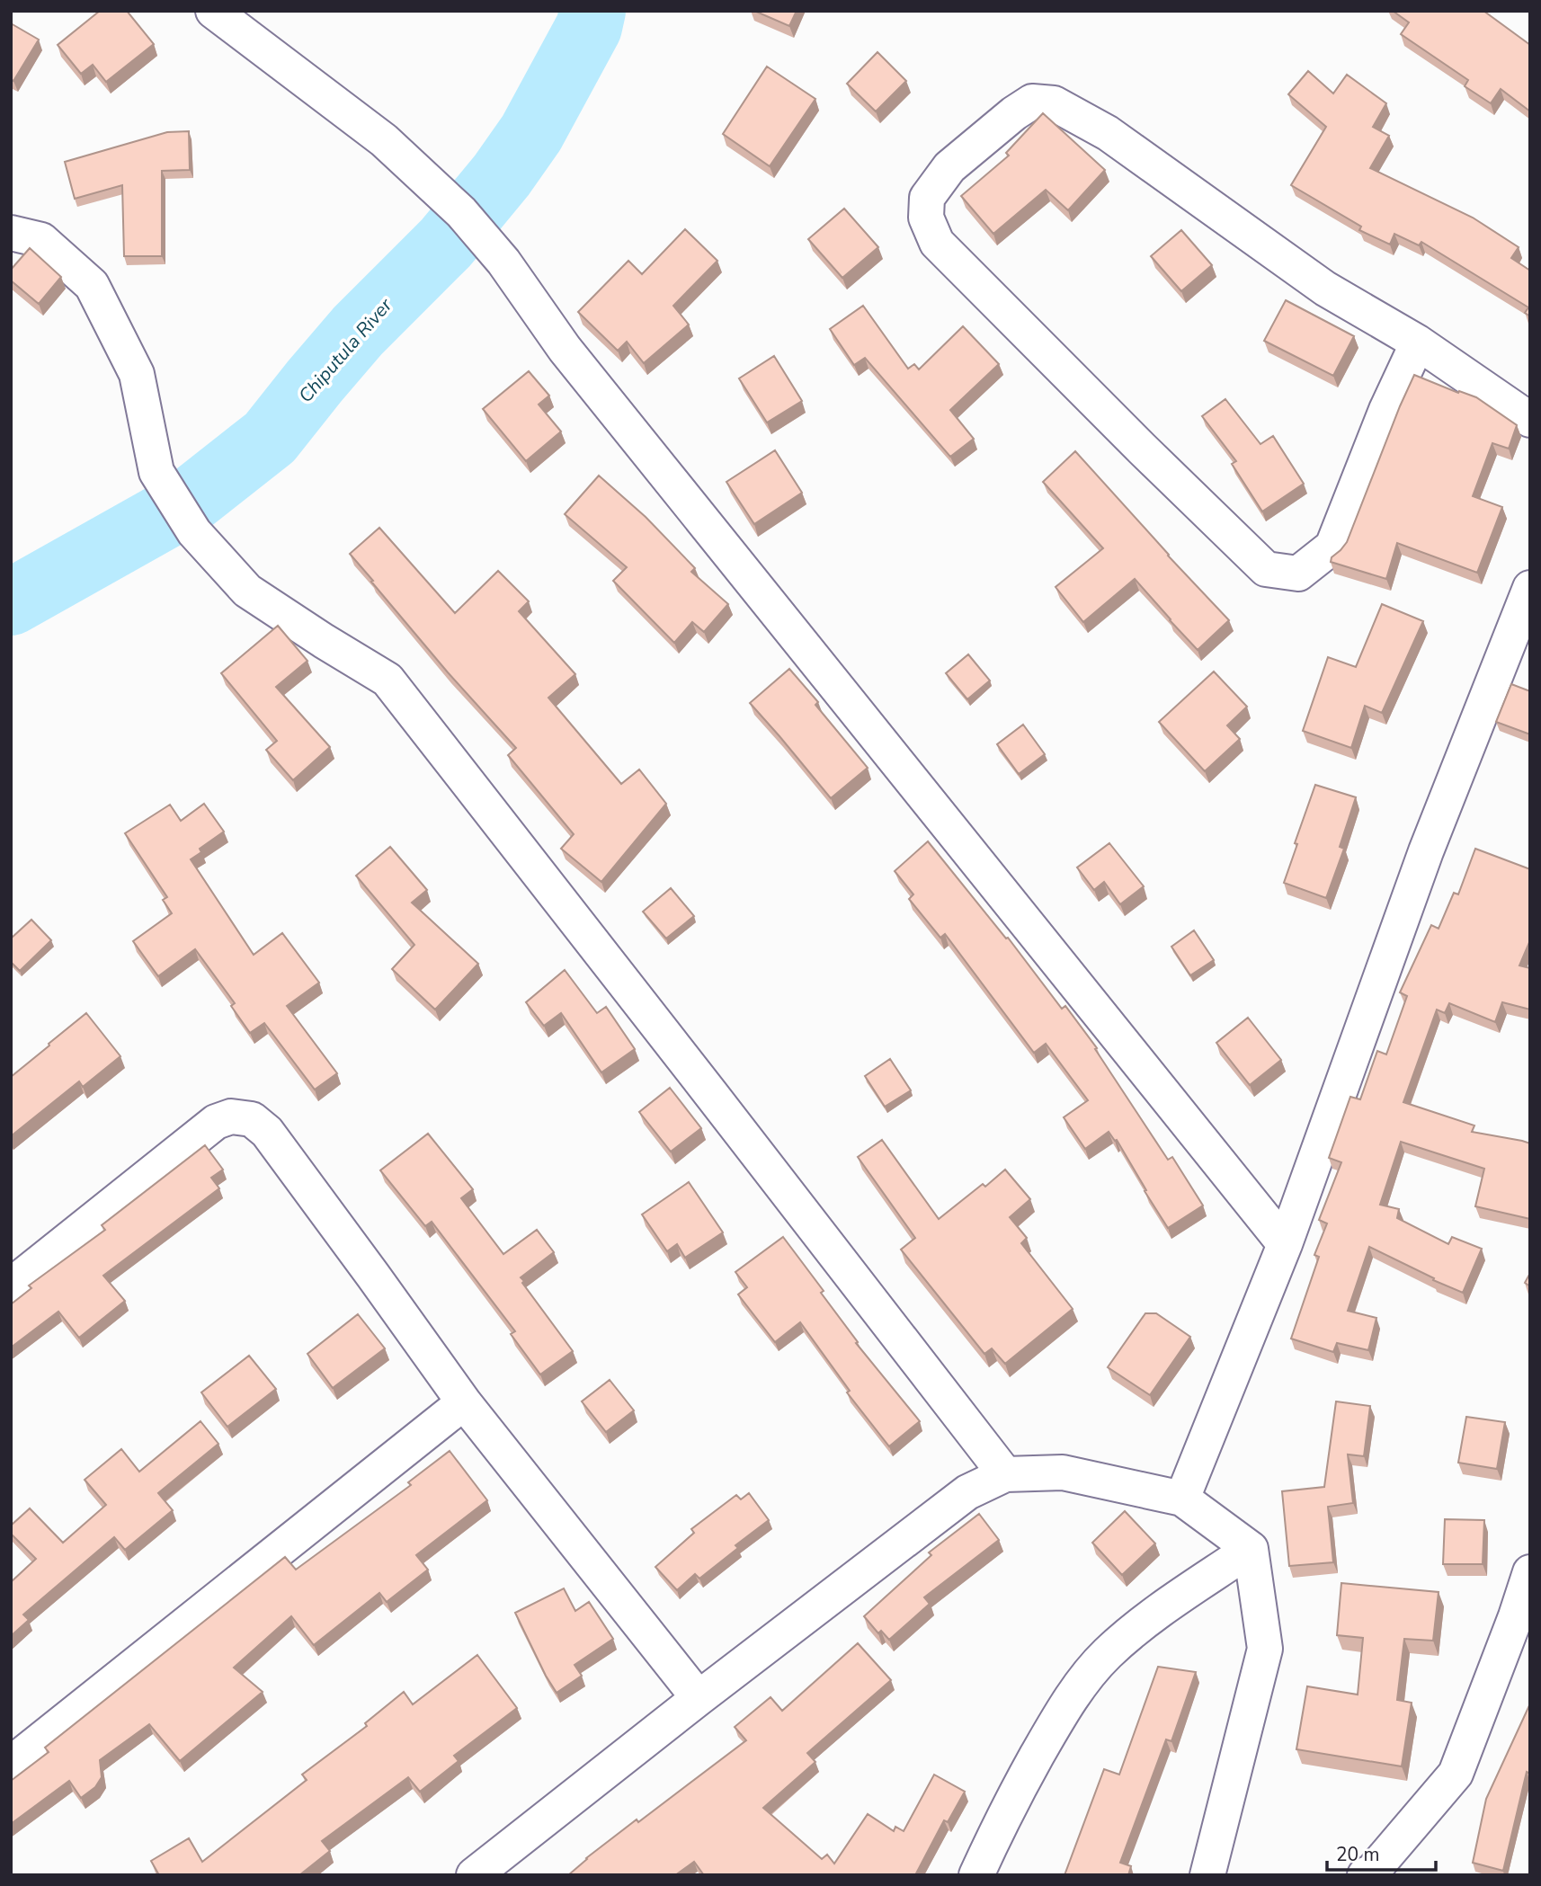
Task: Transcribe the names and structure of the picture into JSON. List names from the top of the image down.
{
  "water": ["Chiputula River"],
  "scale_bar": "20 m"
}
